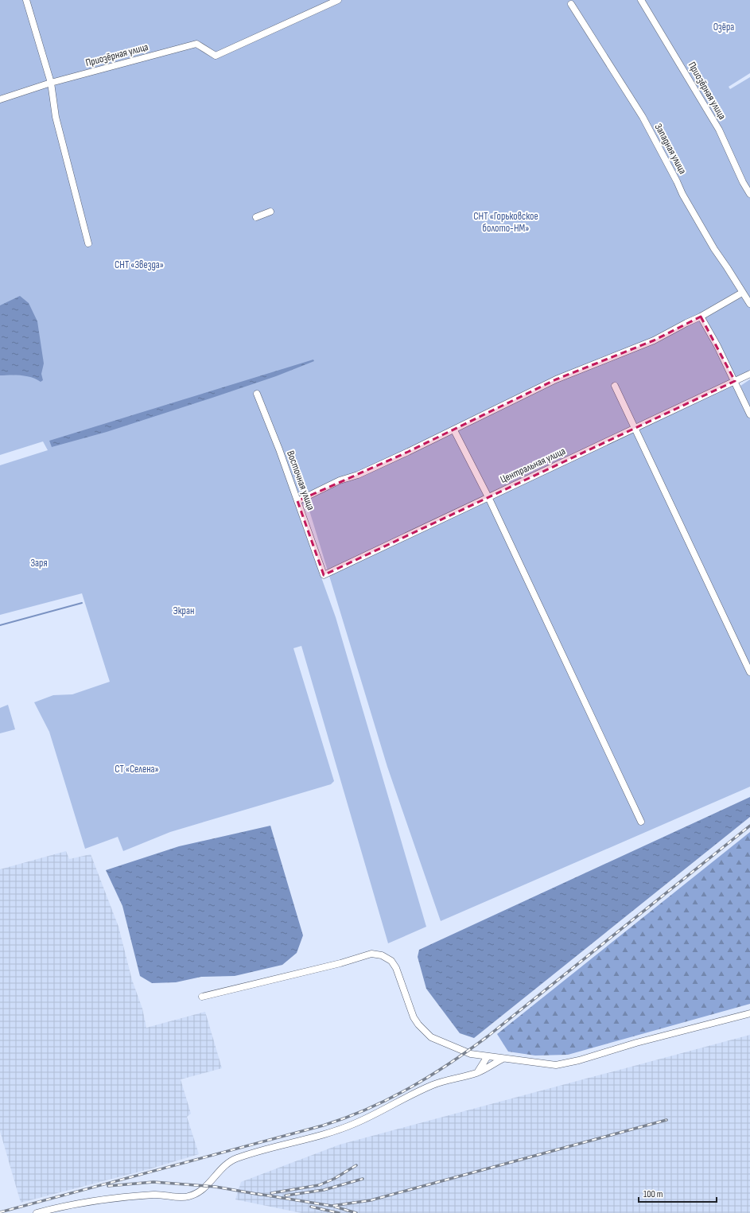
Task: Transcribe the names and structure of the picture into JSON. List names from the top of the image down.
{
  "streets": {
    "street": [
      "Приозёрная улица",
      "Западная улица",
      "Центральная улица",
      "Восточная улица"
    ]
  },
  "crossings": [
    ["Центральная улица", "Восточная улица"]
  ],
  "parks": [
    "Озёра",
    "СНТ «Горьковское болото-НМ»",
    "СНТ «Звезда»",
    "Заря",
    "Экран",
    "СТ «Селена»"
  ],
  "scale_bar": "100 m"
}
